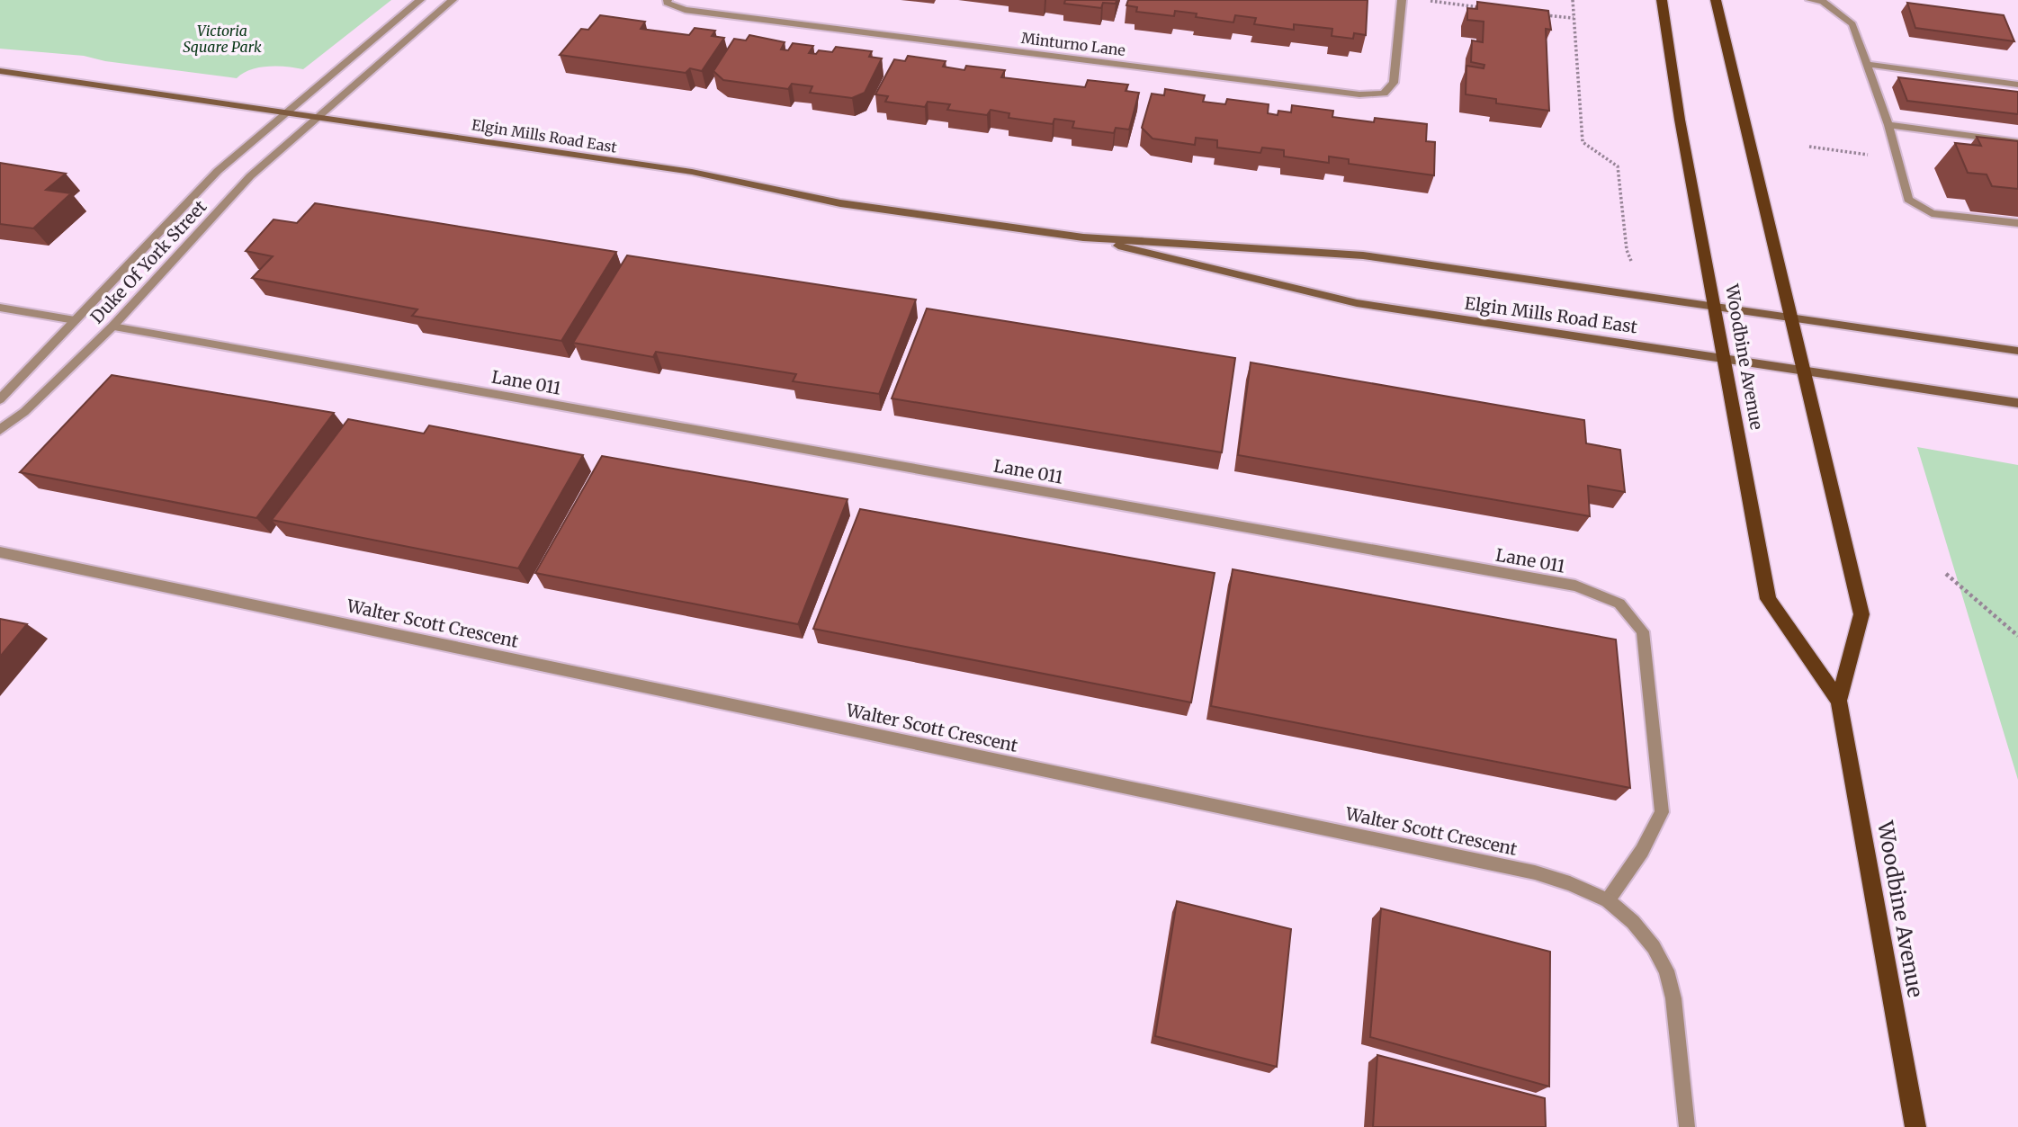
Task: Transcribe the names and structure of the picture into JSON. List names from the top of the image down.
{
  "streets": {
    "main road": ["Elgin Mills Road East", "Woodbine Avenue"],
    "street": [
      "Minturno Lane",
      "Duke Of York Street",
      "Lane 011",
      "Walter Scott Crescent"
    ]
  },
  "crossings": [
    ["Elgin Mills Road East", "Duke Of York Street"],
    ["Elgin Mills Road East", "Woodbine Avenue"],
    ["Duke Of York Street", "Lane 011"],
    ["Lane 011", "Walter Scott Crescent"]
  ],
  "parks": ["Victoria Square Park"]
}
